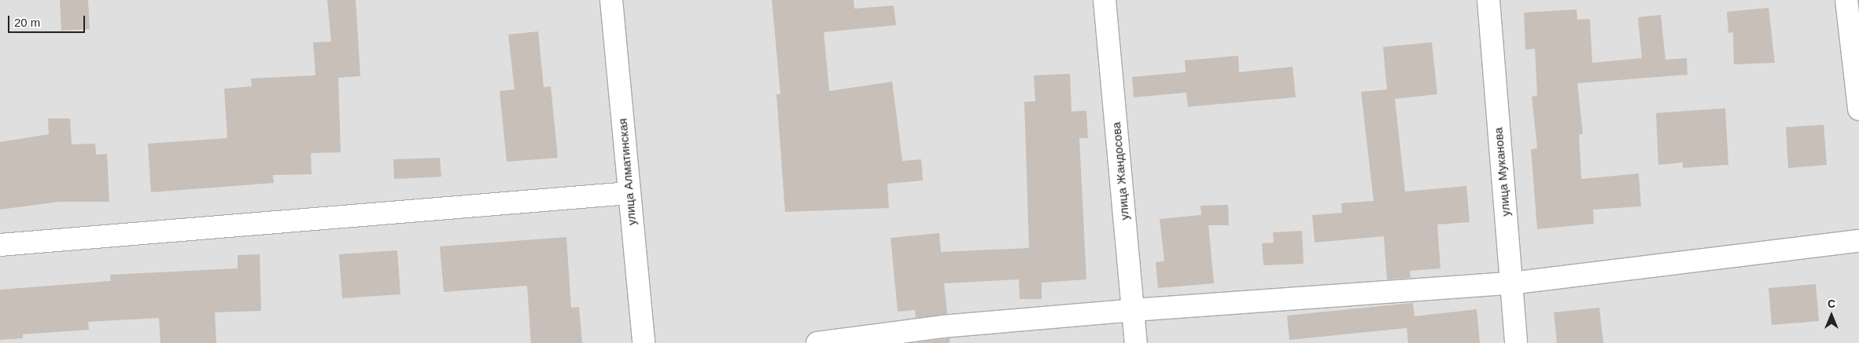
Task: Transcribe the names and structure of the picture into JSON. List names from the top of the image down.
{
  "streets": {
    "street": ["улица Жандосова", "улица Алматинская", "улица Муканова"]
  },
  "scale_bar": "20 m",
  "north": "top"
}
